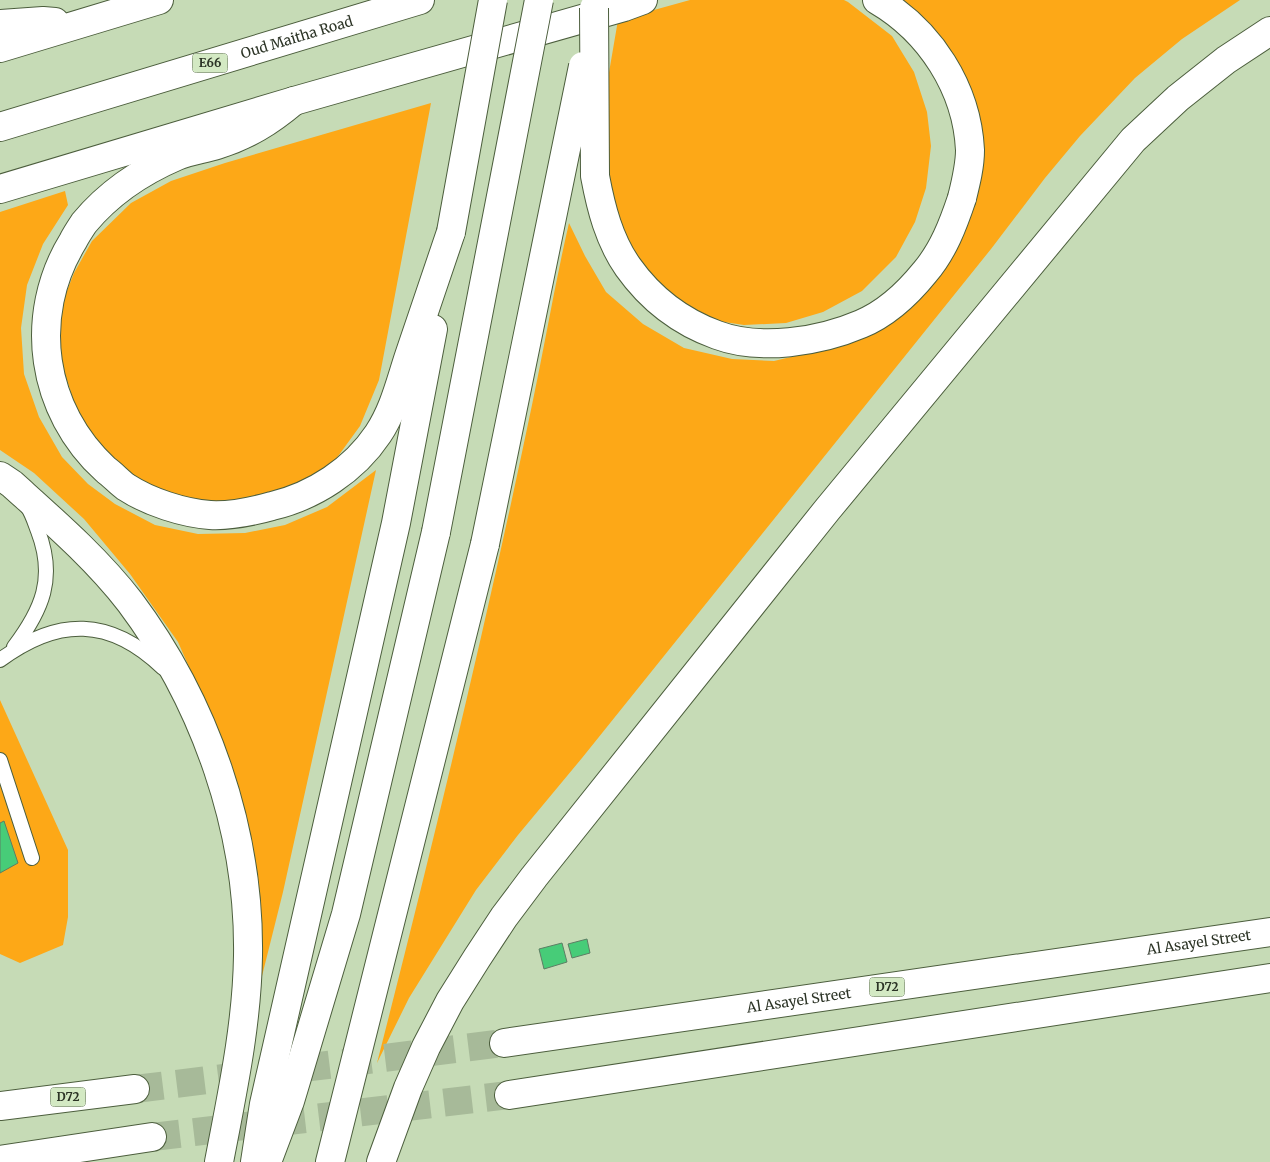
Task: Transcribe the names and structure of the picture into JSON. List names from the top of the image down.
{
  "streets": {
    "main road": [
      "Oud Maitha Road",
      "E66",
      "Al Asayel Street",
      "D72"
    ]
  }
}
